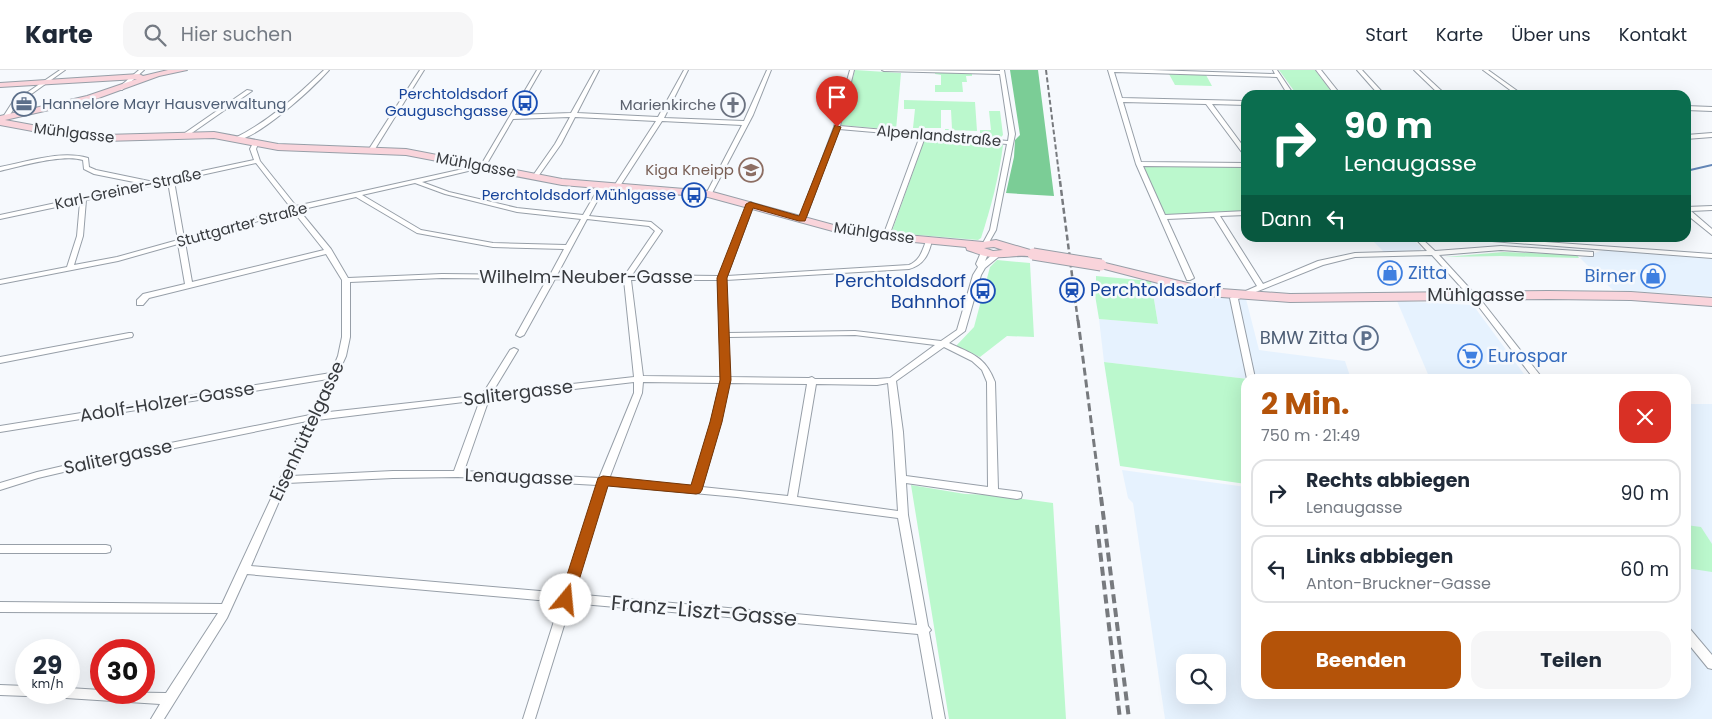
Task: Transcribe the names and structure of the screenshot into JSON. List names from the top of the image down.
{
  "streets": {
    "street": [
      "Mühlgasse",
      "Alpenlandstraße",
      "Karl-Greiner-Straße",
      "Stuttgarter Straße",
      "Wilhelm-Neuber-Gasse",
      "Salitergasse",
      "Adolf-Holzer-Gasse",
      "Eisenhüttelgasse",
      "Lenaugasse",
      "Franz-Liszt-Gasse"
    ]
  },
  "crossings": [
    ["Mühlgasse", "Stuttgarter Straße"],
    ["Mühlgasse", "Wilhelm-Neuber-Gasse"],
    ["Wilhelm-Neuber-Gasse", "Eisenhüttelgasse"],
    ["Salitergasse", "Eisenhüttelgasse"],
    ["Adolf-Holzer-Gasse", "Eisenhüttelgasse"],
    ["Eisenhüttelgasse", "Lenaugasse"],
    ["Eisenhüttelgasse", "Franz-Liszt-Gasse"]
  ],
  "places": {
    "bus stop": ["Perchtoldsdorf Gauguschgasse", "Perchtoldsdorf Mühlgasse", "Perchtoldsdorf Bahnhof"],
    "office": ["Hannelore Mayr Hausverwaltung"],
    "church": ["Marienkirche"],
    "school or university": ["Kiga Kneipp"],
    "shop": ["Zitta", "Birner"],
    "station": ["Perchtoldsdorf"],
    "parking": ["BMW Zitta"],
    "supermarket": ["Eurospar"]
  },
  "page": {
    "header": "Karte",
    "search": "Hier suchen",
    "nav": [
      "Start",
      "Karte",
      "Über uns",
      "Kontakt"
    ],
    "turn": ["90 m", "Lenaugasse"],
    "then": "Dann",
    "heading": ["2 Min.", "750 m · 21:49"],
    "list": [
      {
        "name": "Rechts abbiegen",
        "note": "Lenaugasse",
        "value": "90 m"
      },
      {
        "name": "Links abbiegen",
        "note": "Anton-Bruckner-Gasse",
        "value": "60 m"
      }
    ],
    "buttons": ["Beenden", "Teilen"],
    "speed": "29 km/h",
    "limit": "30"
  }
}
